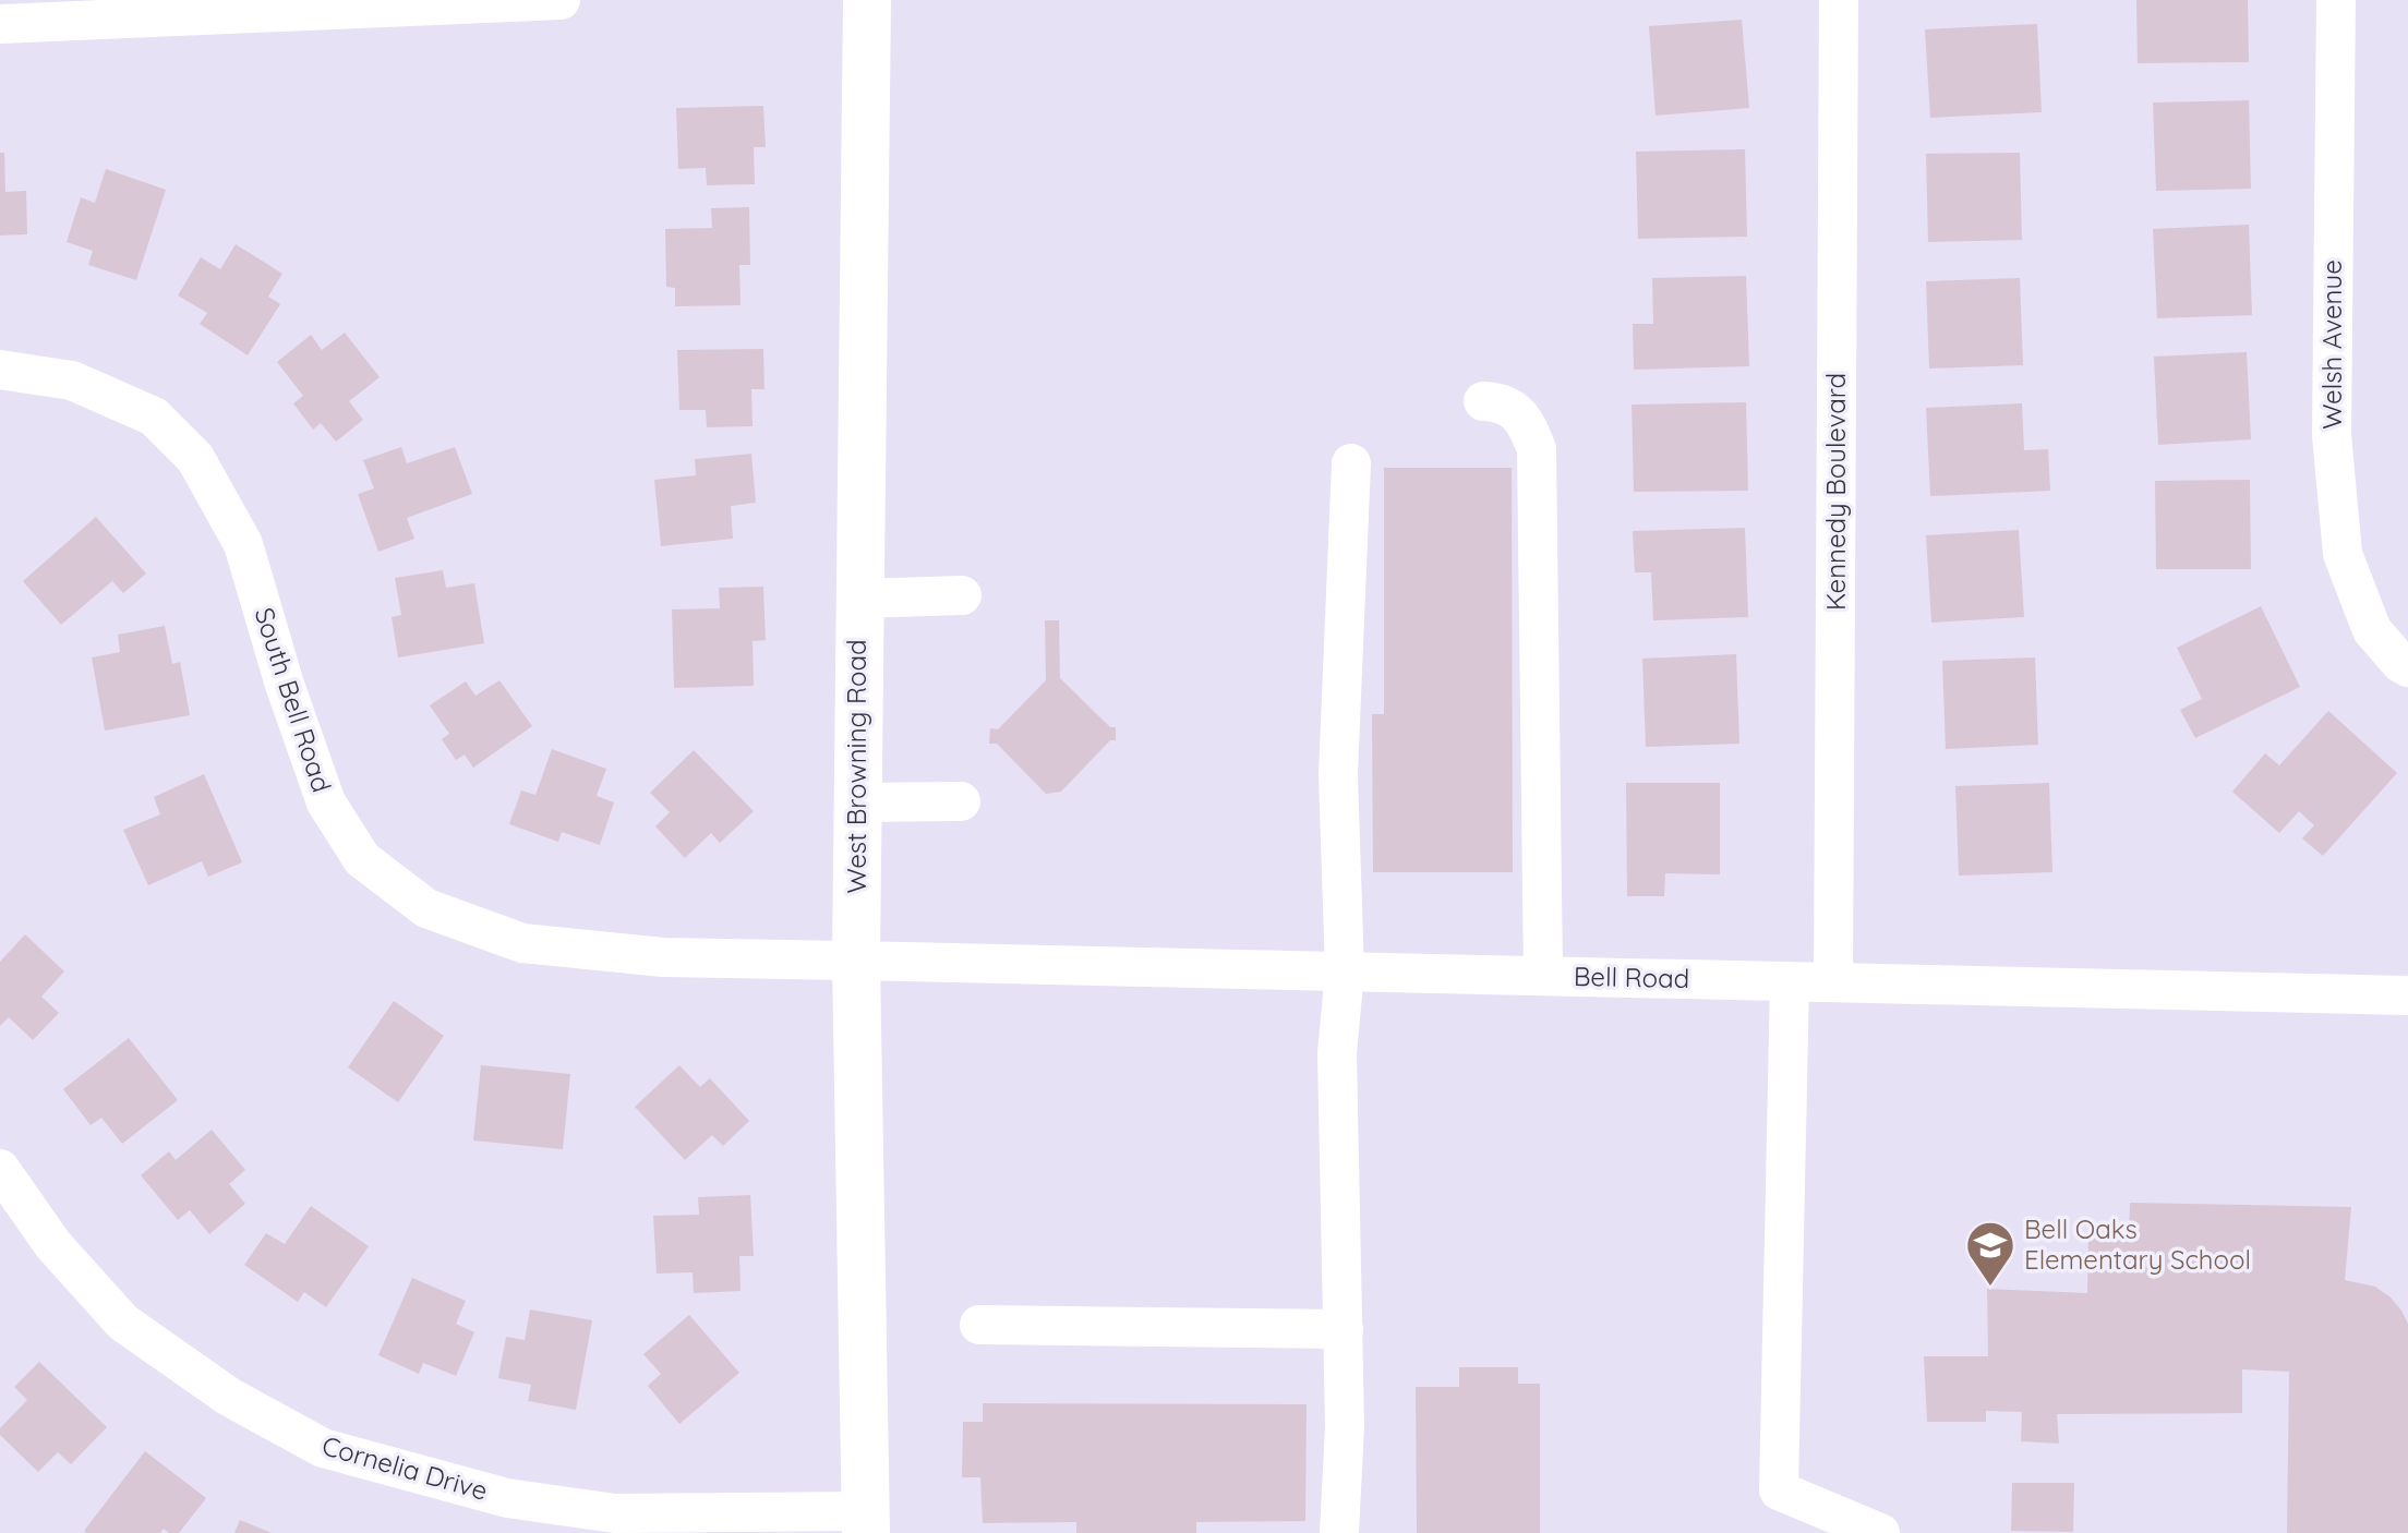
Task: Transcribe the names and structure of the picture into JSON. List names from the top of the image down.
{
  "streets": {
    "main road": ["West Browning Road"],
    "street": [
      "Welsh Avenue",
      "Kennedy Boulevard",
      "South Bell Road",
      "Bell Road",
      "Cornelia Drive"
    ]
  },
  "crossings": [
    ["Kennedy Boulevard", "Bell Road"],
    ["South Bell Road", "West Browning Road"],
    ["South Bell Road", "Bell Road"],
    ["West Browning Road", "Bell Road"],
    ["West Browning Road", "Cornelia Drive"]
  ],
  "places": {
    "school or university": ["Bell Oaks Elementary School"]
  }
}
